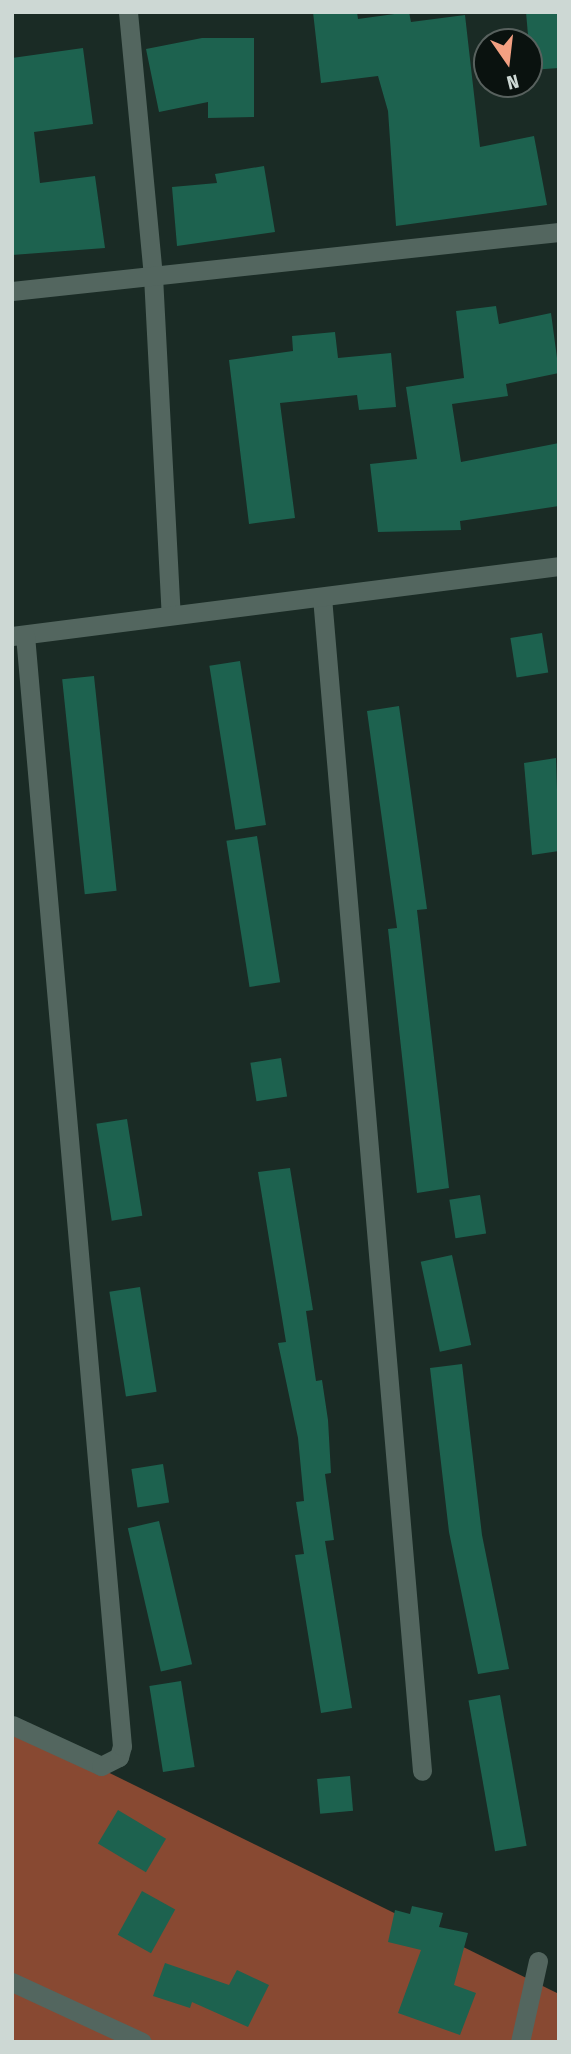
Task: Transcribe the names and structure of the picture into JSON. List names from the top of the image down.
{
  "north": "bottom"
}
